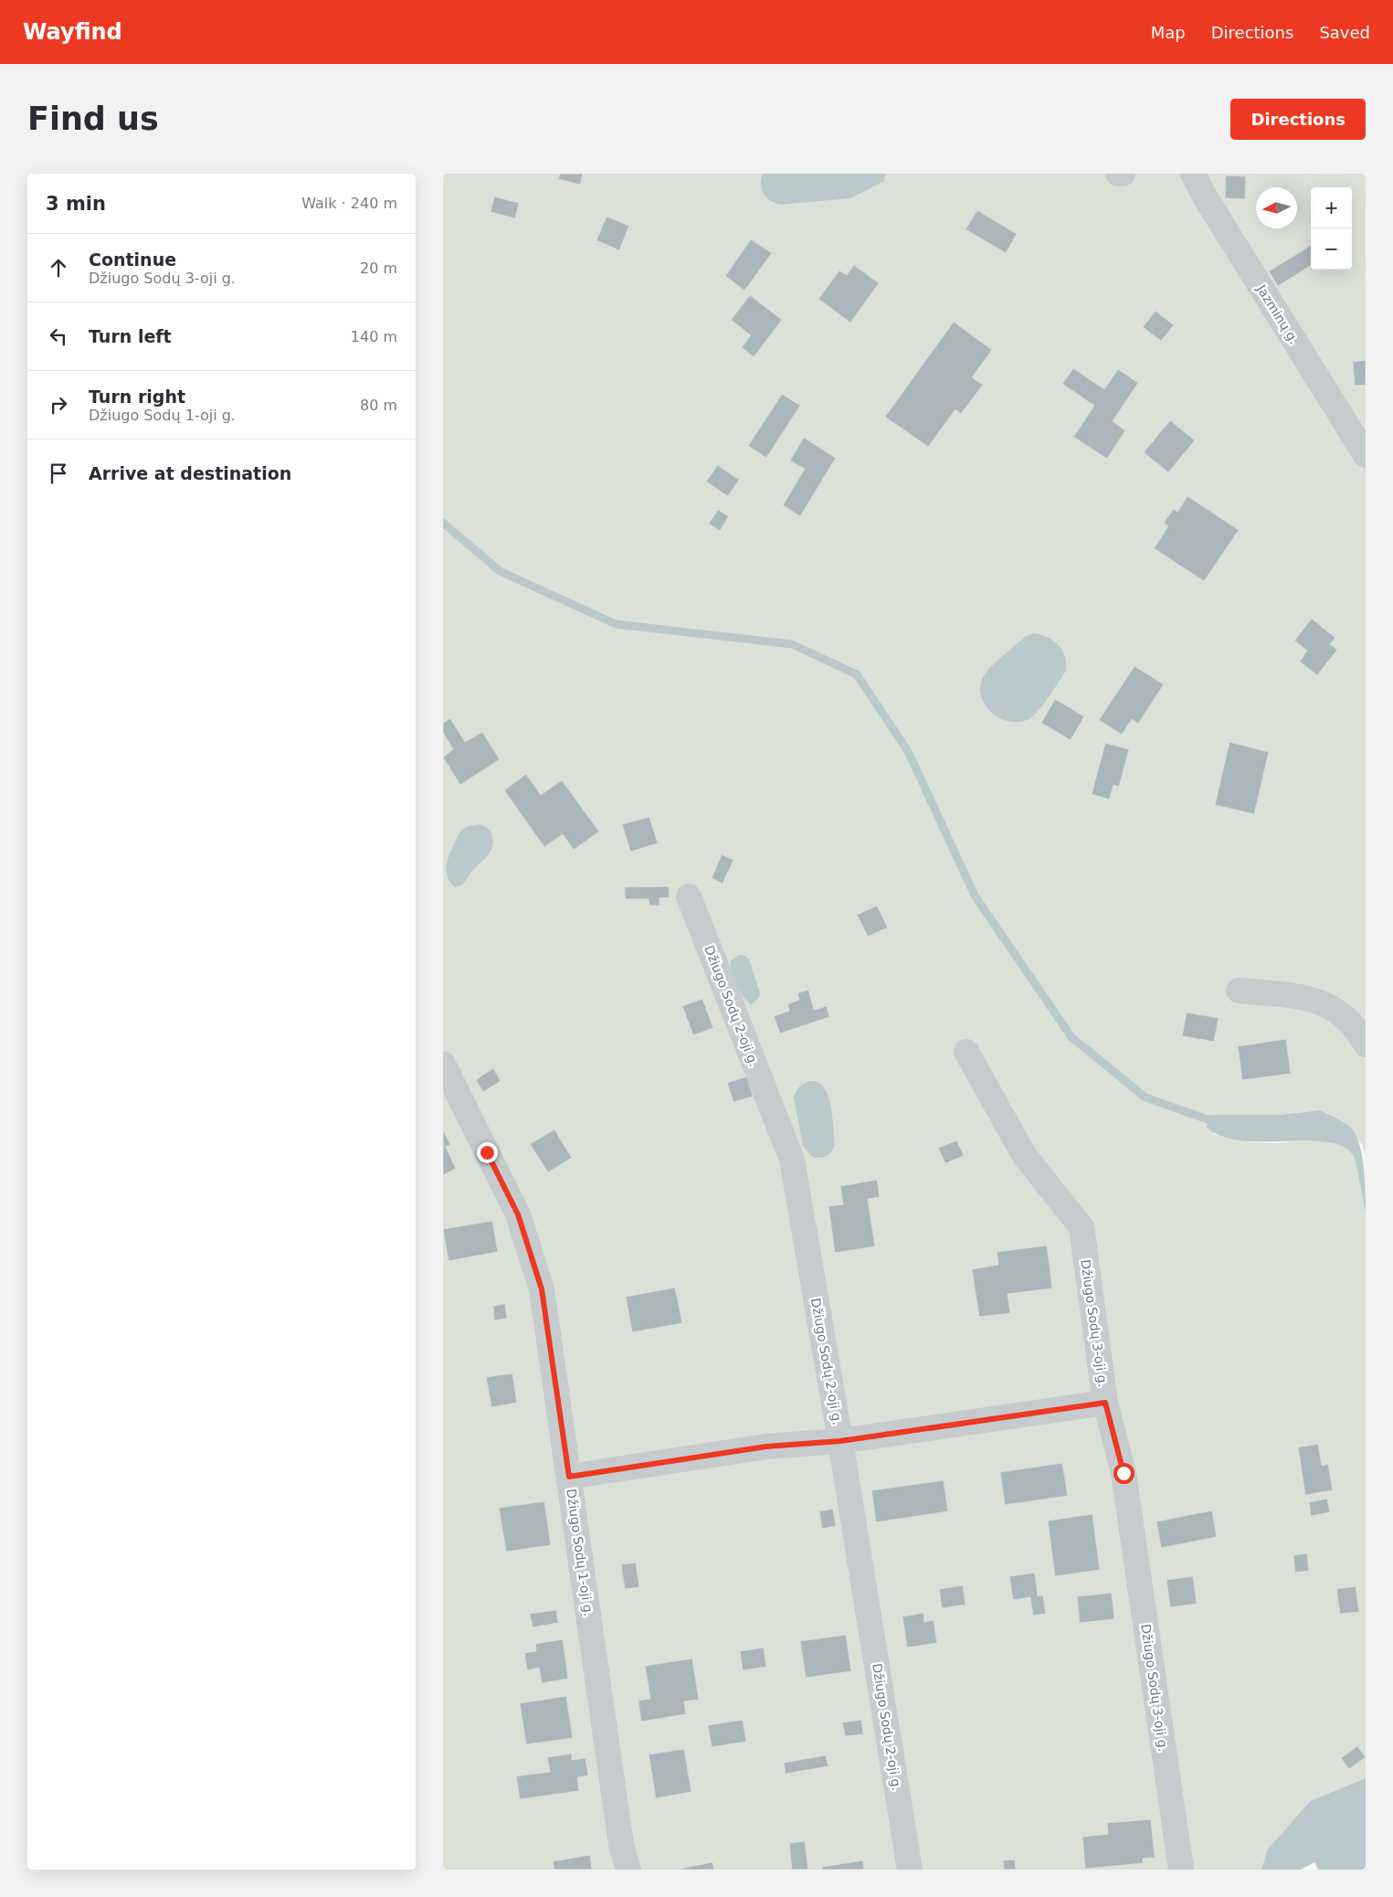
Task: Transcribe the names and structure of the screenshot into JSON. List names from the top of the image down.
{
  "streets": {
    "street": [
      "Jazminų g.",
      "Džiugo Sodų 2-oji g.",
      "Džiugo Sodų 3-oji g.",
      "Džiugo Sodų 1-oji g."
    ]
  },
  "north": "left",
  "page": {
    "header": "Wayfind",
    "nav": ["Map", "Directions", "Saved"],
    "buttons": "Directions",
    "title": "Find us",
    "heading": ["3 min", "Walk · 240 m"],
    "map_buttons": ["+", "−"],
    "list": [
      ["Continue", "Džiugo Sodų 3-oji g.", "20 m"],
      ["Turn left", "140 m"],
      ["Turn right", "Džiugo Sodų 1-oji g.", "80 m"],
      "Arrive at destination"
    ]
  }
}
